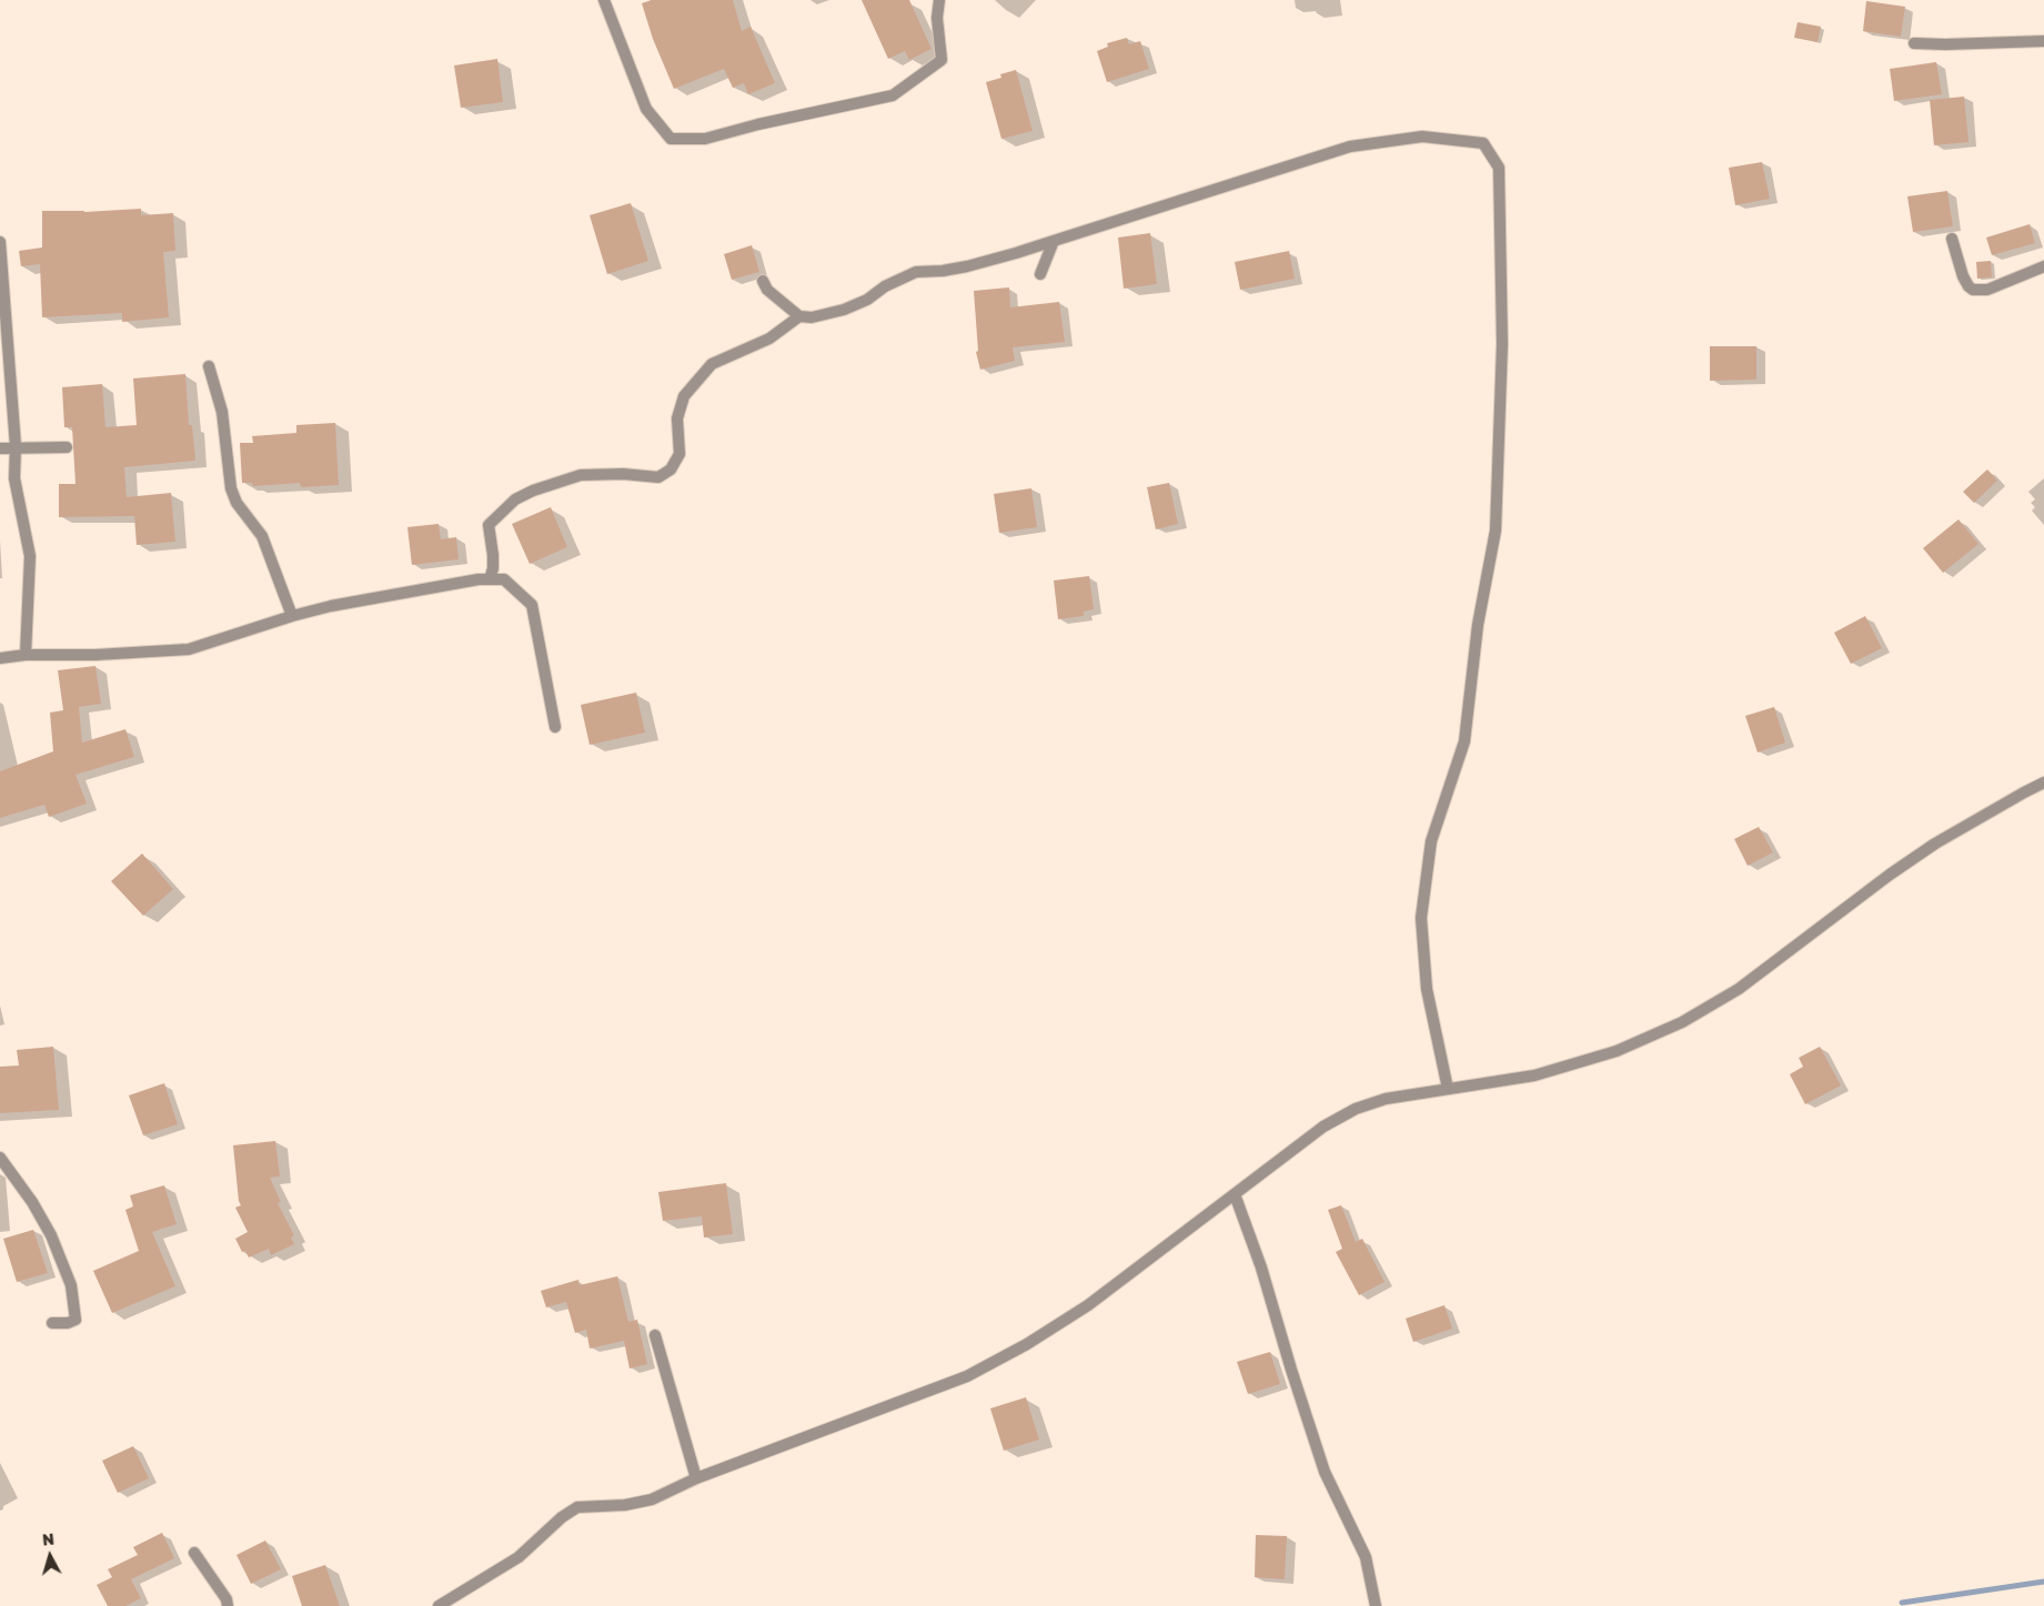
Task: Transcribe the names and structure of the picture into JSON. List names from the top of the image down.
{
  "north": "top"
}
